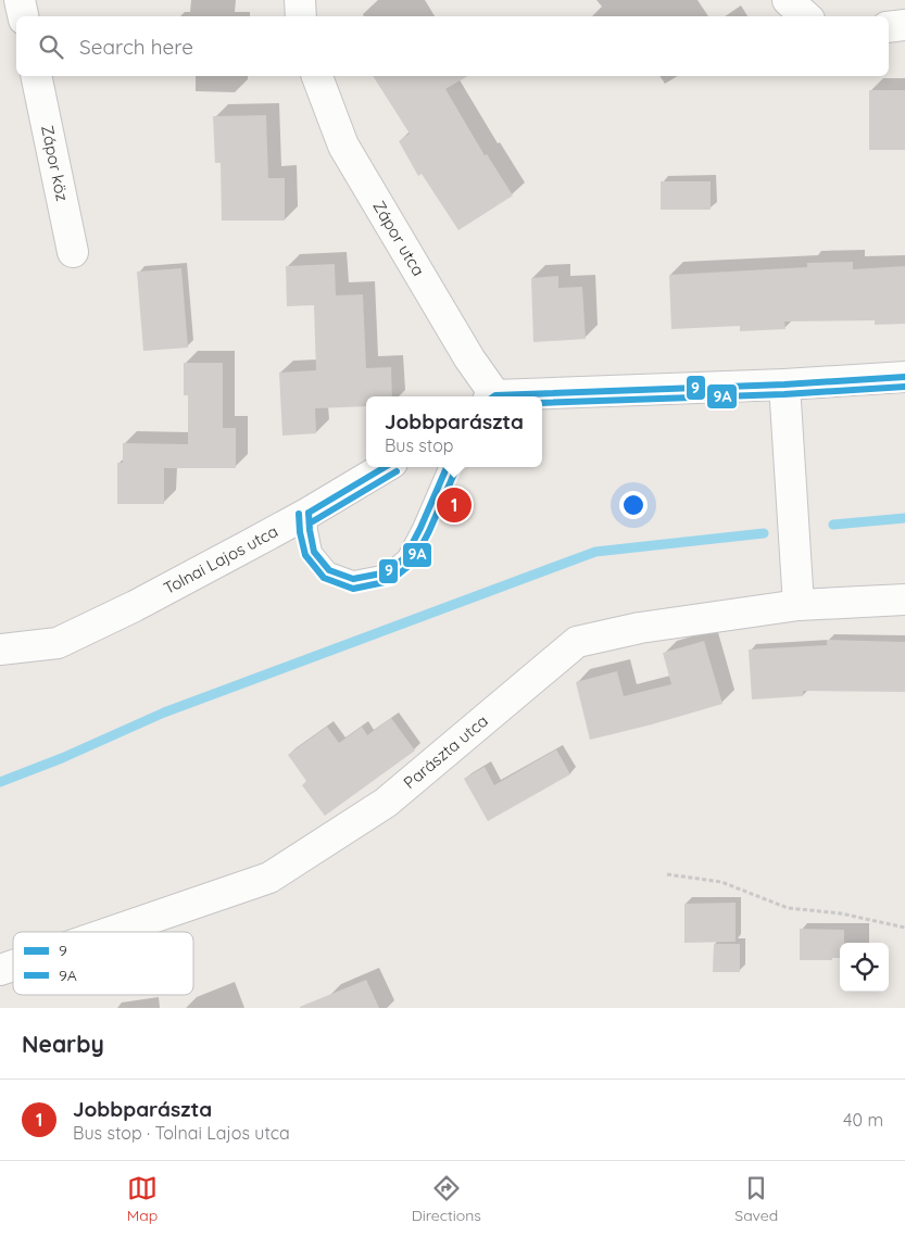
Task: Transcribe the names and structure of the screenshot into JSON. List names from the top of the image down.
{
  "streets": {
    "street": [
      "Zápor köz",
      "Zápor utca",
      "Tolnai Lajos utca",
      "Parászta utca"
    ]
  },
  "lines": ["transit line 9", "transit line 9A"],
  "legend": ["9", "9A"],
  "page": {
    "search": "Search here",
    "popup": ["Jobbparászta", "Bus stop"],
    "pins": "1",
    "heading": "Nearby",
    "list": [
      {
        "mark": "1",
        "name": "Jobbparászta",
        "note": "Bus stop · Tolnai Lajos utca",
        "value": "40 m"
      }
    ],
    "nav": ["Map", "Directions", "Saved"]
  }
}
